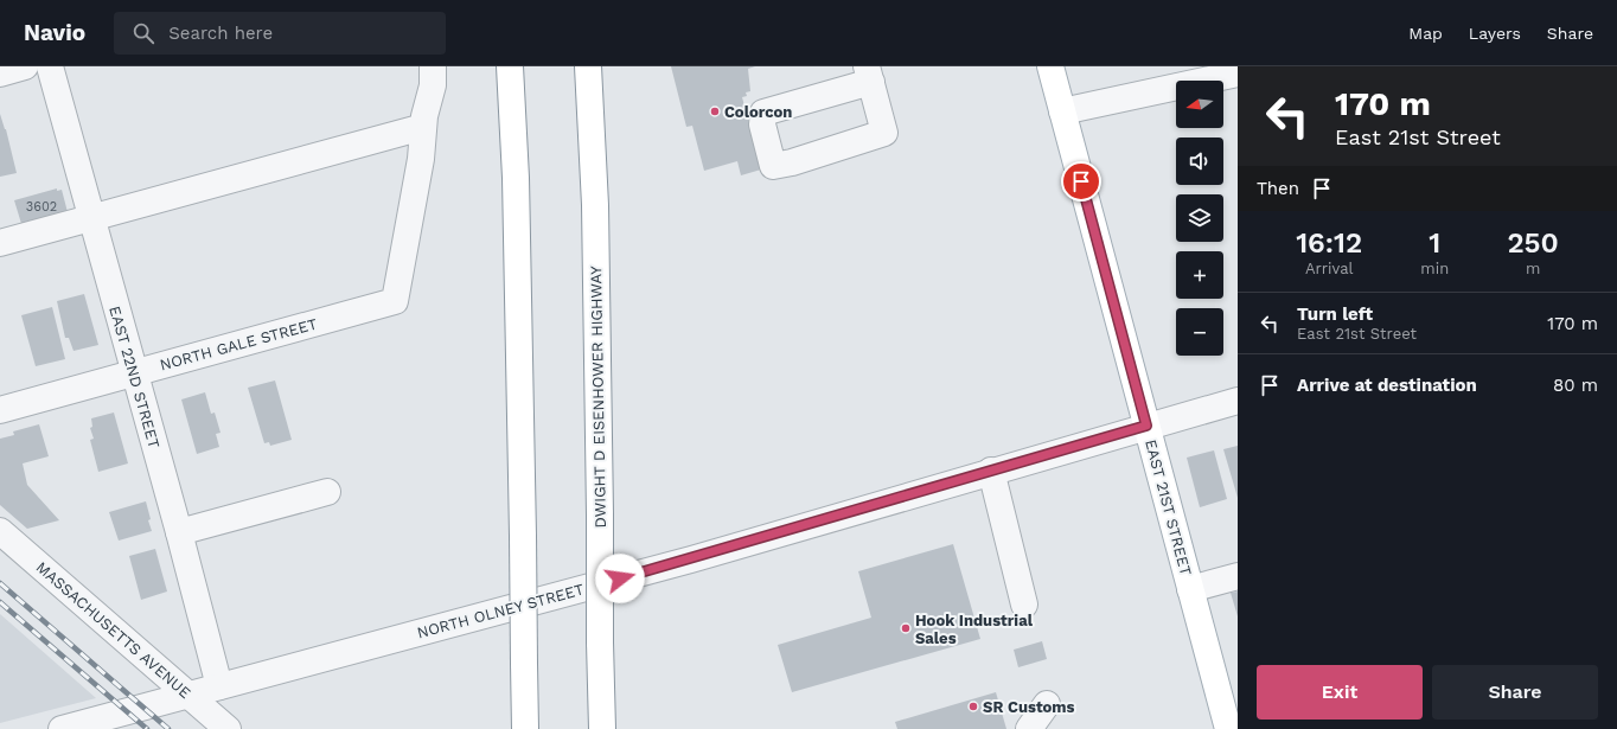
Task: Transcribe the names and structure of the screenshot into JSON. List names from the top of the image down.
{
  "streets": {
    "main road": ["DWIGHT D EISENHOWER HIGHWAY", "EAST 21ST STREET"],
    "street": [
      "NORTH GALE STREET",
      "EAST 22ND STREET",
      "NORTH OLNEY STREET",
      "MASSACHUSETTS AVENUE"
    ]
  },
  "crossings": [
    ["NORTH GALE STREET", "EAST 22ND STREET"],
    ["EAST 22ND STREET", "NORTH OLNEY STREET"],
    ["EAST 21ST STREET", "NORTH OLNEY STREET"],
    ["NORTH OLNEY STREET", "MASSACHUSETTS AVENUE"]
  ],
  "places": ["Colorcon", "Hook Industrial Sales", "SR Customs"],
  "house_numbers": ["3602"],
  "north": "left",
  "page": {
    "header": "Navio",
    "search": "Search here",
    "nav": ["Map", "Layers", "Share"],
    "turn": ["170 m", "East 21st Street"],
    "map_buttons": ["+", "−"],
    "then": "Then",
    "eta": [
      "16:12",
      "Arrival",
      "1",
      "min",
      "250",
      "m"
    ],
    "list": [
      {
        "name": "Turn left",
        "note": "East 21st Street",
        "value": "170 m"
      },
      {
        "name": "Arrive at destination",
        "value": "80 m"
      }
    ],
    "buttons": ["Exit", "Share"]
  }
}
